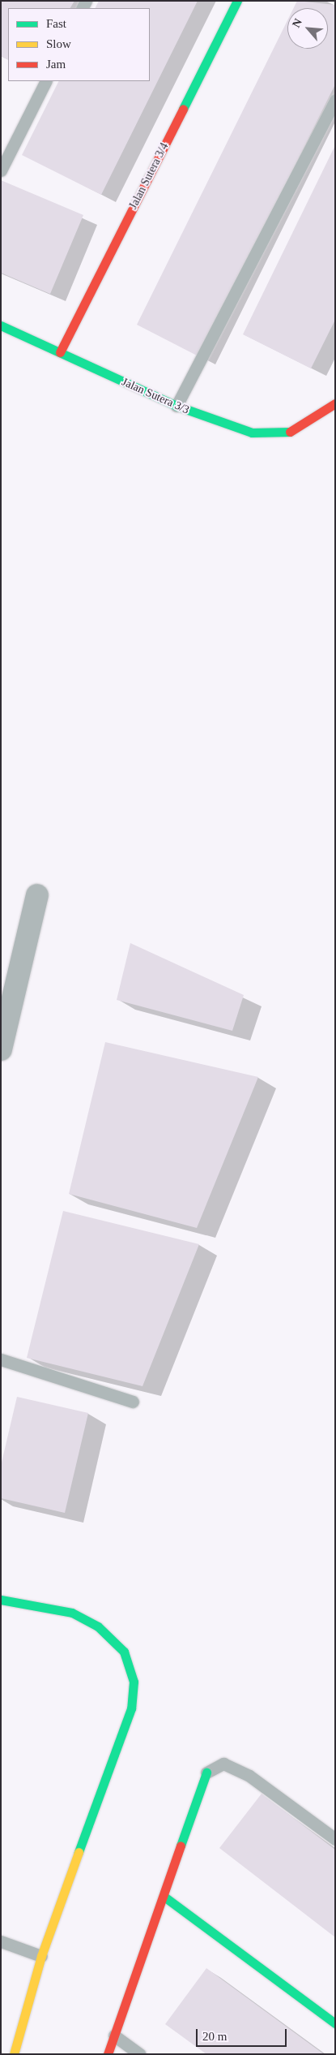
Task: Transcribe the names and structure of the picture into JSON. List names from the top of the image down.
{
  "streets": {
    "street": ["Jalan Sutera 3/4", "Jalan Sutera 3/3"]
  },
  "crossings": [
    ["Jalan Sutera 3/4", "Jalan Sutera 3/3"]
  ],
  "legend": ["Fast", "Slow", "Jam"],
  "scale_bar": "20 m",
  "north": "top left"
}
